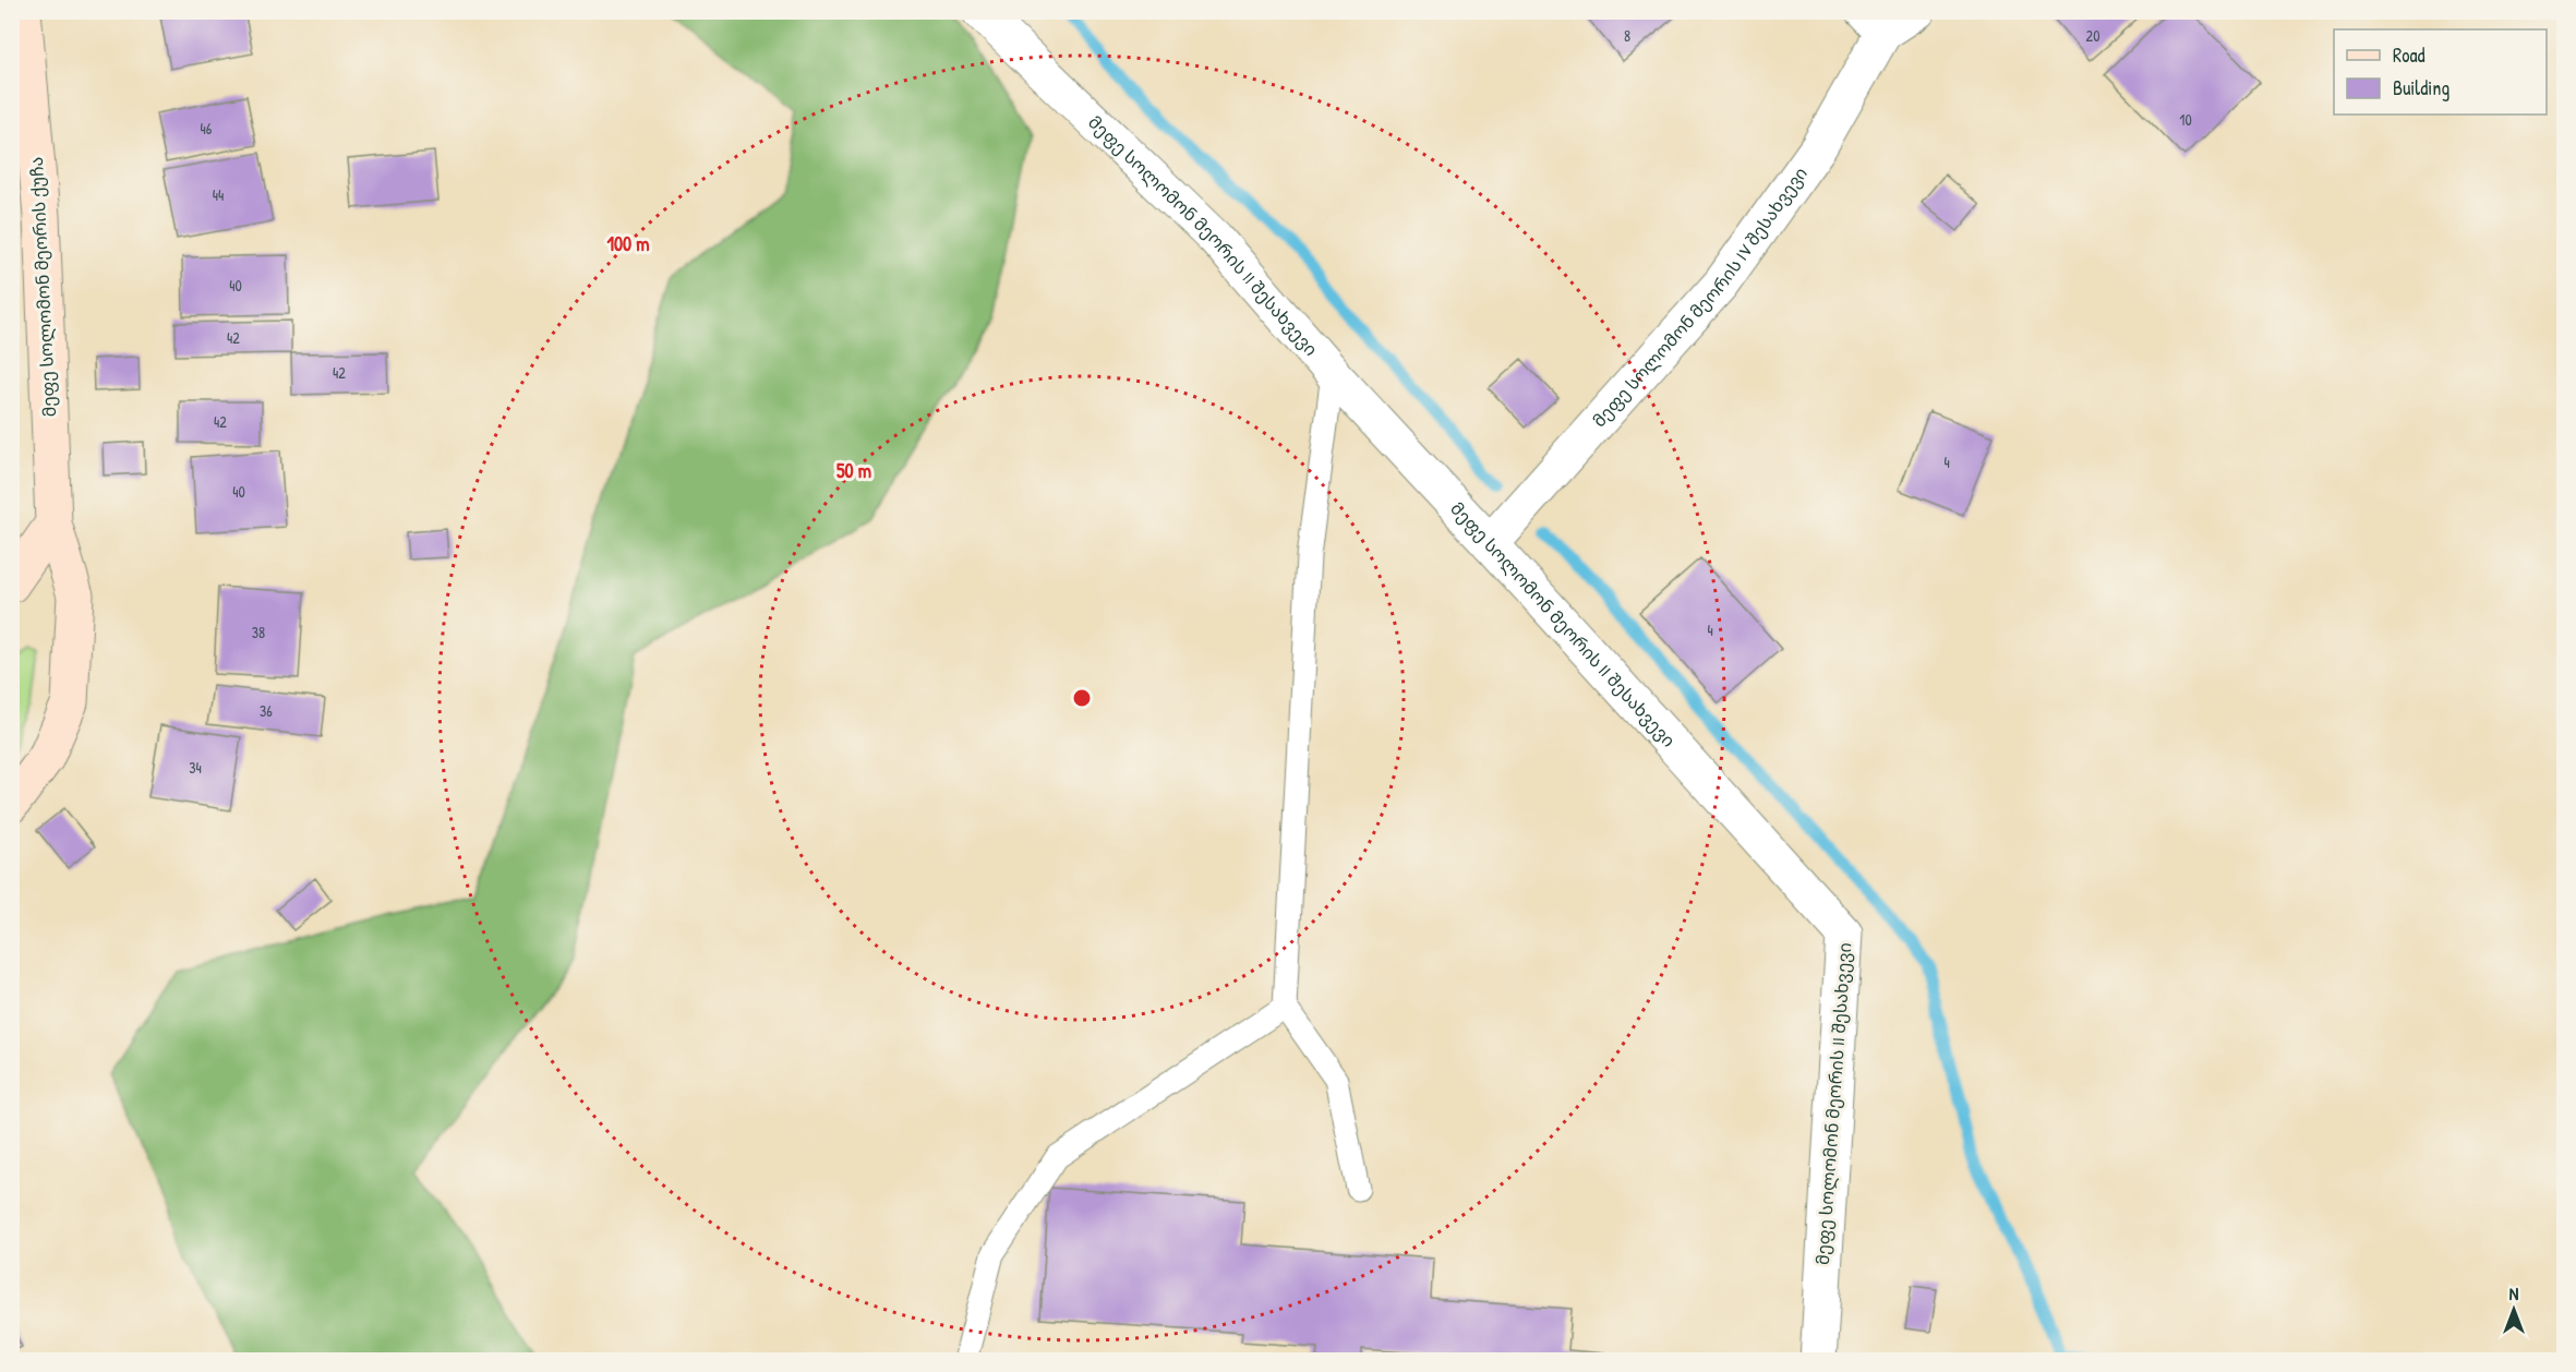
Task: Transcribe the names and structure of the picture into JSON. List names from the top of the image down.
{
  "streets": {
    "main road": ["მეფე სოლომონ მეორის ქუჩა"],
    "street": ["მეფე სოლომონ მეორის II შესახვევი", "მეფე სოლომონ მეორის IV შესახვევი"]
  },
  "crossings": [
    ["მეფე სოლომონ მეორის II შესახვევი", "მეფე სოლომონ მეორის IV შესახვევი"]
  ],
  "house_numbers": [
    "8",
    "20",
    "10",
    "46",
    "44",
    "40",
    "42",
    "42",
    "42",
    "4",
    "40",
    "4",
    "38",
    "36",
    "34"
  ],
  "legend": ["Road", "Building"],
  "north": "top",
  "rings": ["100 m", "50 m"]
}
